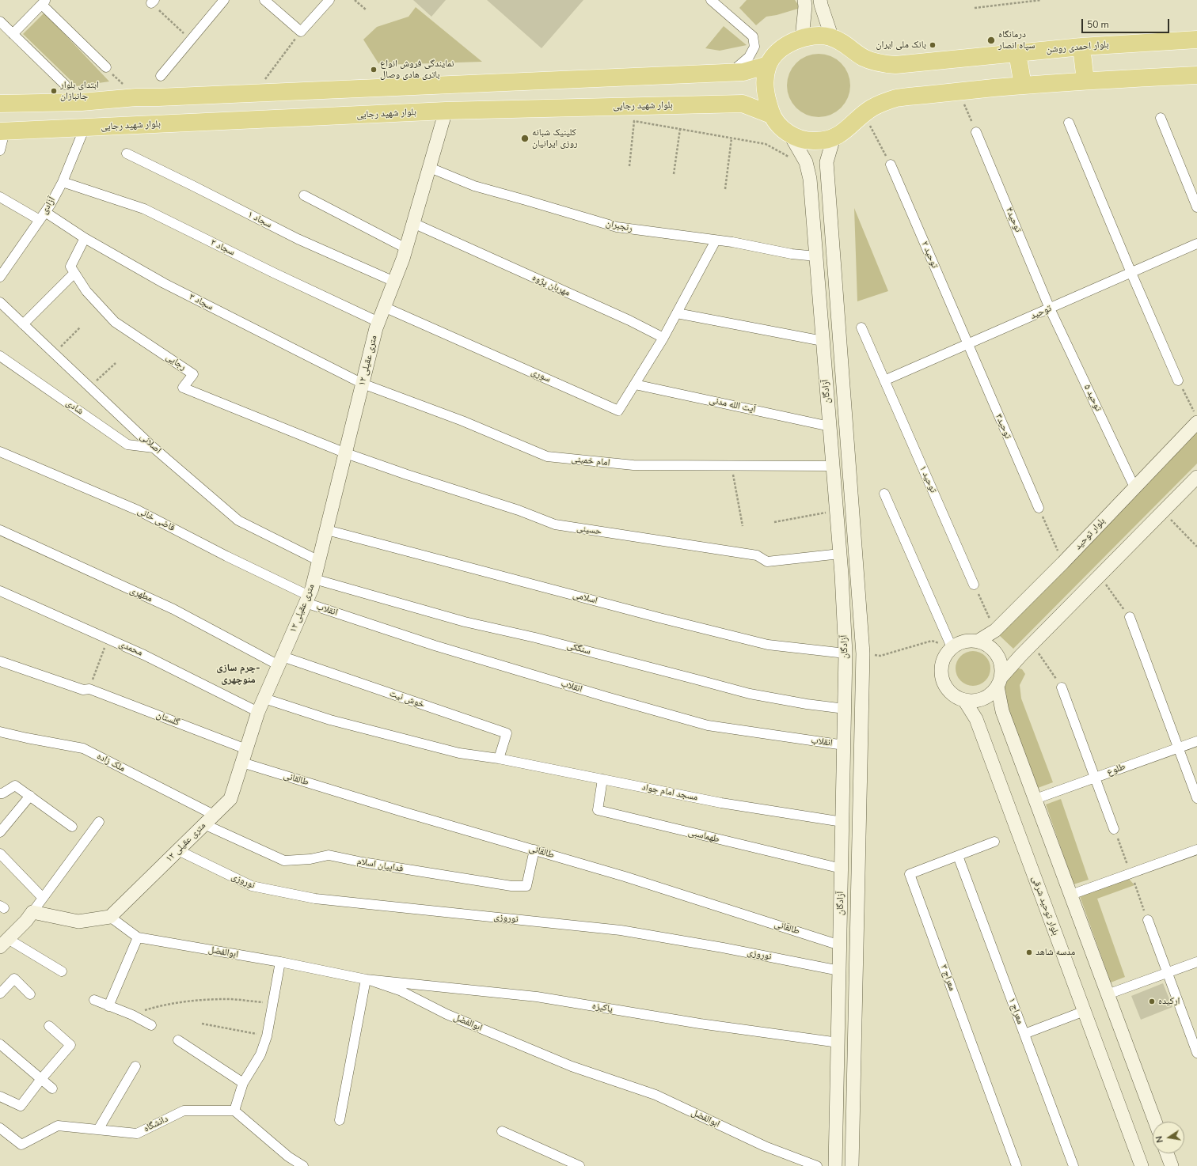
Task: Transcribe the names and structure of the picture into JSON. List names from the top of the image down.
{
  "streets": {
    "highway": ["بلوار احمدی روشن", "بلوار شهید رجایی"],
    "street": [
      "آزادی",
      "سجاد ۱",
      "توحید۴",
      "رنجبران",
      "سجاد ۲",
      "توحید ۲",
      "مهربان پژوه",
      "سجاد ۳",
      "توحید",
      "۱۲ متری عقیلی",
      "رجایی",
      "سوری",
      "آزادگان",
      "توحید ۵",
      "آیت الله مدنی",
      "شادی",
      "توحید۳",
      "اصلانی",
      "امام خمینی",
      "توحید ۱",
      "قاضی خانی",
      "حسینی",
      "بلوار توحید",
      "مطهری",
      "اسلامی",
      "انقلاب",
      "محمدی",
      "سنگکی",
      "خوش نیت",
      "گلستان",
      "ملک زاده",
      "طلوع",
      "طالقانی",
      "مسجد امام جواد",
      "طهماسبی",
      "فداییان اسلام",
      "نوروزی",
      "بلوار توحید شرقی",
      "ابوالفضل",
      "معراج ۳",
      "پاکیزه",
      "معراج ۱",
      "دانشگاه"
    ]
  },
  "crossings": [
    ["بلوار شهید رجایی", "آزادی"],
    ["بلوار شهید رجایی", "۱۲ متری عقیلی"],
    ["آزادی", "سجاد ۲"],
    ["آزادی", "سجاد ۳"],
    ["سجاد ۱", "۱۲ متری عقیلی"],
    ["توحید۴", "توحید"],
    ["توحید۴", "توحید ۵"],
    ["رنجبران", "۱۲ متری عقیلی"],
    ["رنجبران", "آزادگان"],
    ["سجاد ۲", "۱۲ متری عقیلی"],
    ["توحید ۲", "توحید"],
    ["توحید ۲", "توحید۳"],
    ["مهربان پژوه", "۱۲ متری عقیلی"],
    ["مهربان پژوه", "سوری"],
    ["سجاد ۳", "۱۲ متری عقیلی"],
    ["سجاد ۳", "امام خمینی"],
    ["توحید", "توحید ۵"],
    ["توحید", "توحید۳"],
    ["توحید", "توحید ۱"],
    ["۱۲ متری عقیلی", "رجایی"],
    ["۱۲ متری عقیلی", "سوری"],
    ["۱۲ متری عقیلی", "اصلانی"],
    ["۱۲ متری عقیلی", "امام خمینی"],
    ["۱۲ متری عقیلی", "قاضی خانی"],
    ["۱۲ متری عقیلی", "حسینی"],
    ["۱۲ متری عقیلی", "مطهری"],
    ["۱۲ متری عقیلی", "اسلامی"],
    ["۱۲ متری عقیلی", "انقلاب"],
    ["۱۲ متری عقیلی", "محمدی"],
    ["۱۲ متری عقیلی", "سنگکی"],
    ["۱۲ متری عقیلی", "خوش نیت"],
    ["۱۲ متری عقیلی", "گلستان"],
    ["۱۲ متری عقیلی", "ملک زاده"],
    ["۱۲ متری عقیلی", "طالقانی"],
    ["۱۲ متری عقیلی", "مسجد امام جواد"],
    ["۱۲ متری عقیلی", "فداییان اسلام"],
    ["۱۲ متری عقیلی", "نوروزی"],
    ["۱۲ متری عقیلی", "ابوالفضل"],
    ["رجایی", "حسینی"],
    ["سوری", "آیت الله مدنی"],
    ["آزادگان", "آیت الله مدنی"],
    ["آزادگان", "امام خمینی"],
    ["آزادگان", "حسینی"],
    ["آزادگان", "اسلامی"],
    ["آزادگان", "انقلاب"],
    ["آزادگان", "سنگکی"],
    ["آزادگان", "طالقانی"],
    ["آزادگان", "مسجد امام جواد"],
    ["آزادگان", "طهماسبی"],
    ["آزادگان", "نوروزی"],
    ["آزادگان", "پاکیزه"],
    ["توحید ۵", "بلوار توحید"],
    ["شادی", "اصلانی"],
    ["قاضی خانی", "انقلاب"],
    ["بلوار توحید", "بلوار توحید شرقی"],
    ["مطهری", "خوش نیت"],
    ["خوش نیت", "مسجد امام جواد"],
    ["طالقانی", "فداییان اسلام"],
    ["مسجد امام جواد", "طهماسبی"],
    ["ابوالفضل", "پاکیزه"]
  ],
  "districts": ["چرم سازی- منوچهری"],
  "places": [
    "درمانگاه سپاه انصار",
    "بانک ملی ایران",
    "نمایندگی فروش انواع باتری هادی وصال",
    "ابتدای بلوار جانبازان",
    "کلینیک شبانه روزی ایرانیان",
    "مدسه شاهد",
    "ارکیده"
  ],
  "scale_bar": "50 m",
  "north": "left"
}
